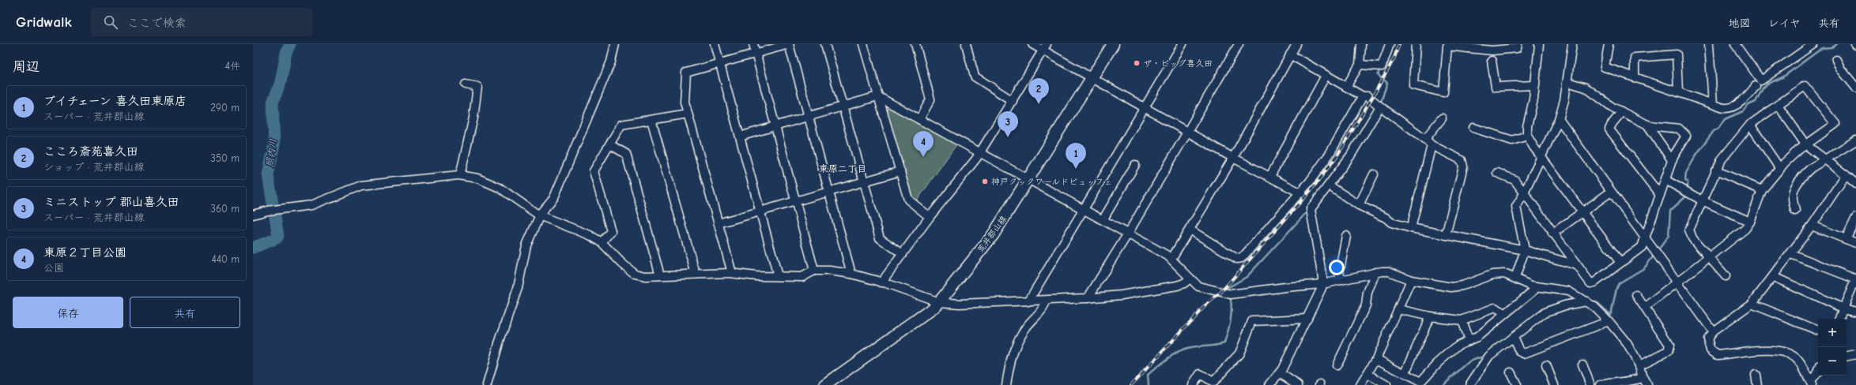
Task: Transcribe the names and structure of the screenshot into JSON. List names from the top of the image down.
{
  "streets": {
    "main road": ["荒井郡山線"]
  },
  "districts": ["東原二丁目"],
  "water": ["照内川"],
  "places": ["ザ・ビッグ喜久田", "神戸クックワールドビュッフェ"],
  "page": {
    "header": "Gridwalk",
    "search": "ここで検索",
    "nav": ["地図", "レイヤ", "共有"],
    "heading": ["周辺", "4件"],
    "pins": [
      "2",
      "3",
      "4",
      "1"
    ],
    "list": [
      {
        "mark": "1",
        "name": "ブイチェーン 喜久田東原店",
        "note": "スーパー · 荒井郡山線",
        "value": "290 m"
      },
      {
        "mark": "2",
        "name": "こころ斎苑喜久田",
        "note": "ショップ · 荒井郡山線",
        "value": "350 m"
      },
      {
        "mark": "3",
        "name": "ミニストップ 郡山喜久田",
        "note": "スーパー · 荒井郡山線",
        "value": "360 m"
      },
      {
        "mark": "4",
        "name": "東原２丁目公園",
        "note": "公園",
        "value": "440 m"
      }
    ],
    "buttons": ["保存", "共有"],
    "map_buttons": ["+", "−"]
  }
}
